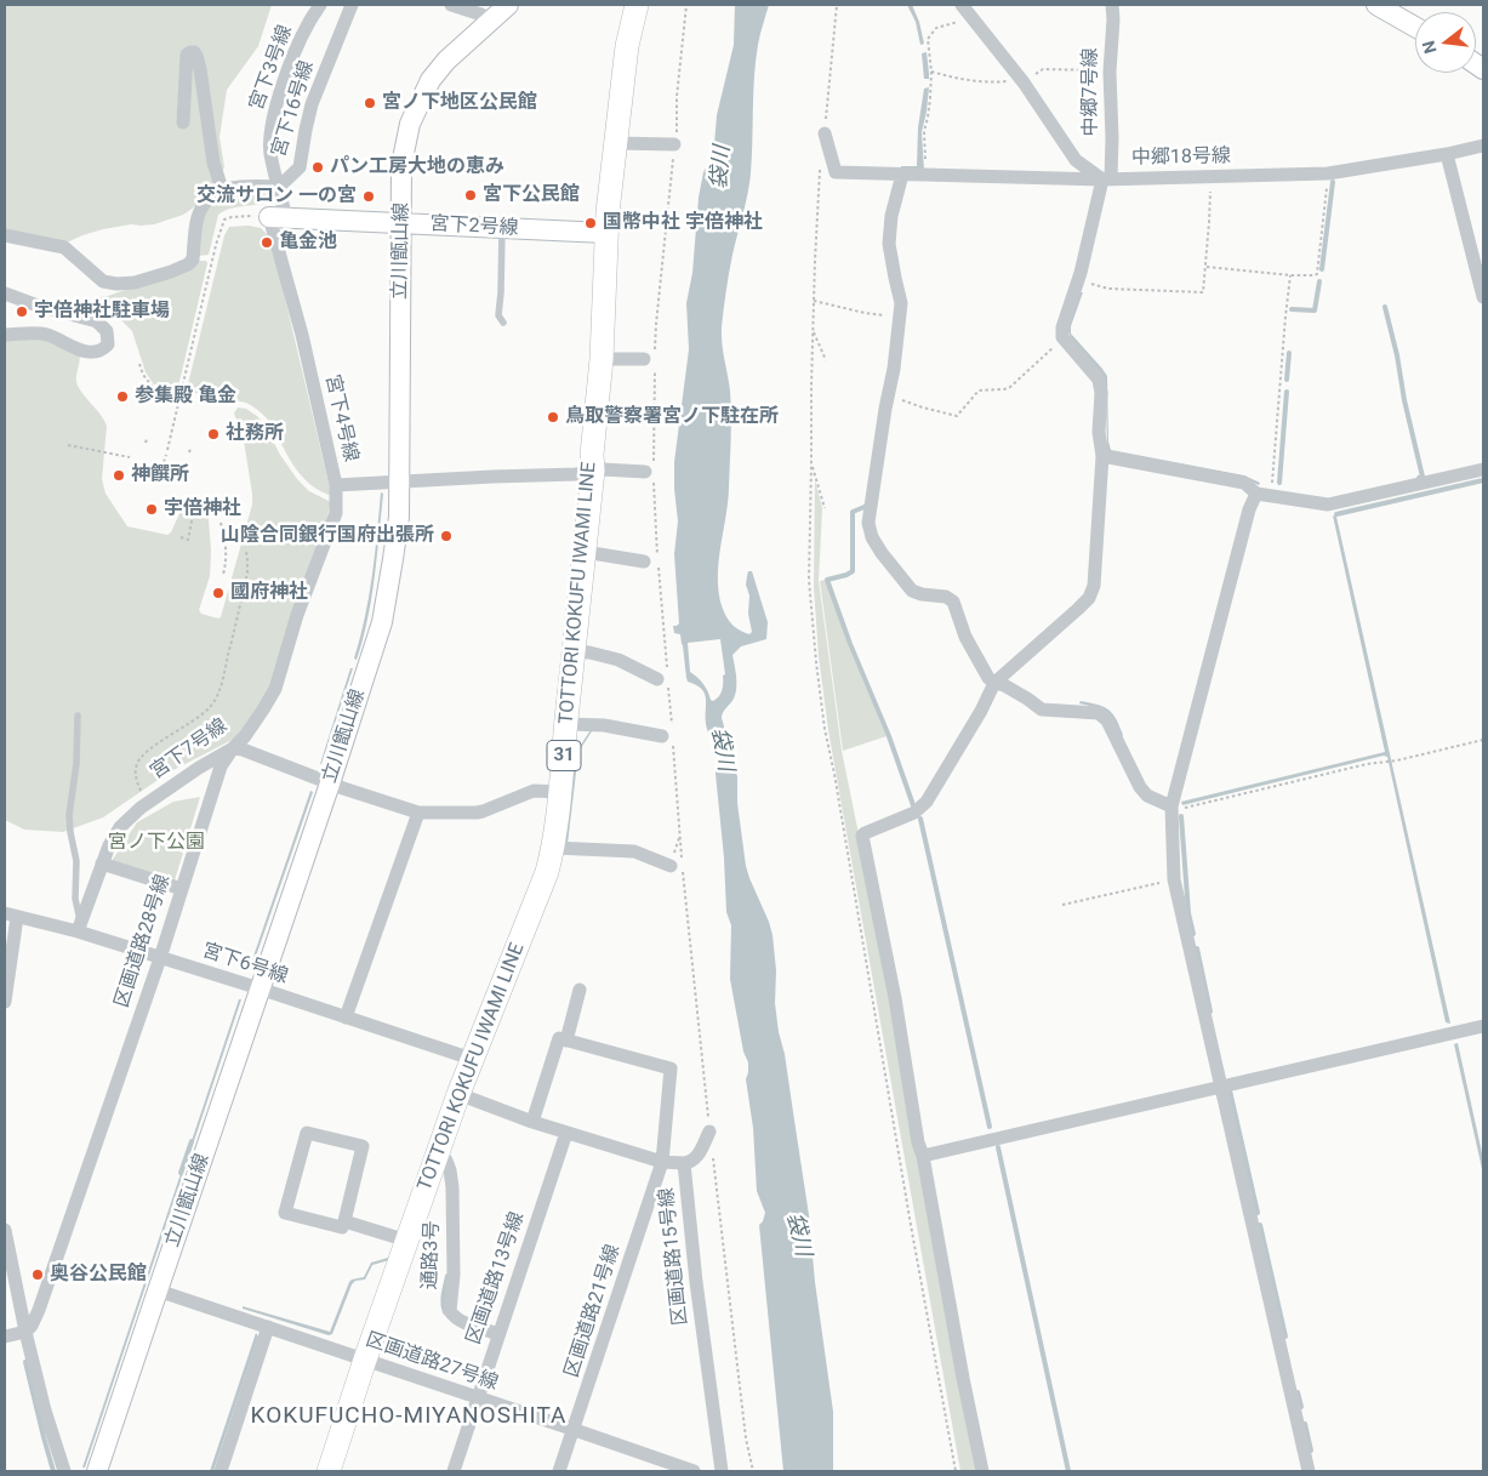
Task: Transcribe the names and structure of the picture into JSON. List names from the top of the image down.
{
  "streets": {
    "main road": ["TOTTORI KOKUFU IWAMI LINE", "31"],
    "street": [
      "宮下3号線",
      "中郷7号線",
      "宮下16号線",
      "中郷18号線",
      "宮下2号線",
      "立川甑山線",
      "宮下4号線",
      "宮下7号線",
      "区画道路28号線",
      "宮下6号線",
      "通路3号",
      "区画道路15号線",
      "区画道路13号線",
      "区画道路21号線",
      "区画道路27号線"
    ]
  },
  "crossings": [
    ["宮下3号線", "宮下16号線"],
    ["宮下3号線", "宮下2号線"],
    ["宮下3号線", "宮下4号線"],
    ["中郷7号線", "中郷18号線"],
    ["宮下2号線", "立川甑山線"],
    ["宮下2号線", "宮下4号線"],
    ["宮下2号線", "TOTTORI KOKUFU IWAMI LINE"],
    ["立川甑山線", "宮下4号線"],
    ["立川甑山線", "宮下6号線"],
    ["立川甑山線", "区画道路27号線"],
    ["宮下4号線", "TOTTORI KOKUFU IWAMI LINE"],
    ["宮下4号線", "宮下7号線"],
    ["TOTTORI KOKUFU IWAMI LINE", "宮下6号線"],
    ["TOTTORI KOKUFU IWAMI LINE", "通路3号"],
    ["TOTTORI KOKUFU IWAMI LINE", "区画道路15号線"],
    ["TOTTORI KOKUFU IWAMI LINE", "区画道路27号線"],
    ["宮下7号線", "区画道路28号線"],
    ["宮下7号線", "宮下6号線"],
    ["区画道路28号線", "宮下6号線"],
    ["通路3号", "区画道路13号線"],
    ["区画道路15号線", "区画道路13号線"],
    ["区画道路15号線", "区画道路21号線"],
    ["区画道路13号線", "区画道路27号線"],
    ["区画道路21号線", "区画道路27号線"]
  ],
  "districts": ["KOKUFUCHO-MIYANOSHITA"],
  "water": ["袋川"],
  "parks": ["宮ノ下公園"],
  "places": [
    "宮ノ下地区公民館",
    "パン工房大地の恵み",
    "宮下公民館",
    "交流サロン 一の宮",
    "国幣中社 宇倍神社",
    "亀金池",
    "宇倍神社駐車場",
    "参集殿 亀金",
    "鳥取警察署宮ノ下駐在所",
    "社務所",
    "神饌所",
    "宇倍神社",
    "山陰合同銀行国府出張所",
    "國府神社",
    "奥谷公民館"
  ],
  "north": "left"
}
